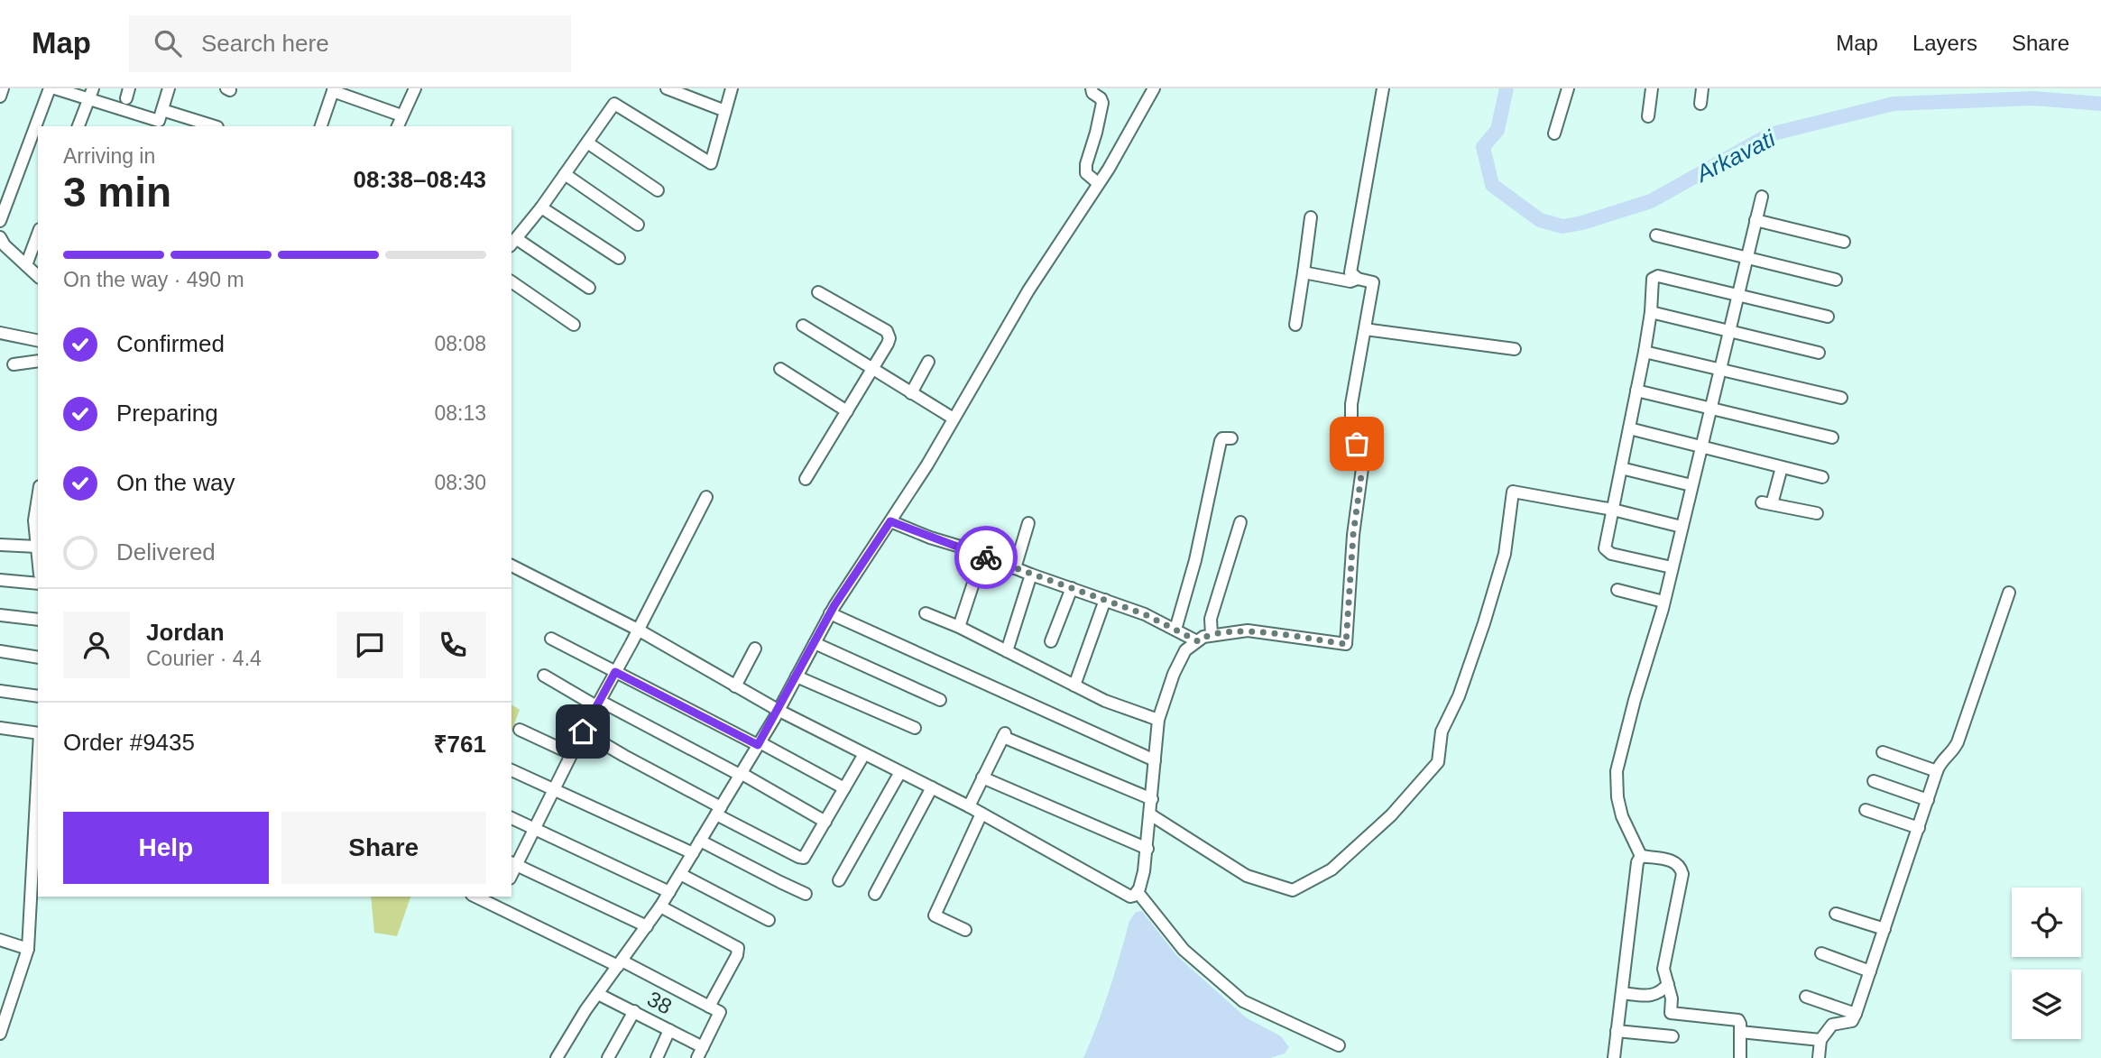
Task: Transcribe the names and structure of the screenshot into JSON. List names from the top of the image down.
{
  "streets": {
    "street": ["38"]
  },
  "water": ["Arkavati"],
  "page": {
    "header": "Map",
    "search": "Search here",
    "nav": ["Map", "Layers", "Share"],
    "heading": ["3 min", "Arriving in", "08:38–08:43"],
    "panel": [
      "Jordan",
      "Courier · 4.4",
      "Order #9435",
      "₹761"
    ],
    "bar": "On the way · 490 m",
    "list": [
      ["Confirmed", "08:08"],
      ["Preparing", "08:13"],
      ["On the way", "08:30"],
      "Delivered"
    ],
    "buttons": ["Help", "Share"]
  }
}
